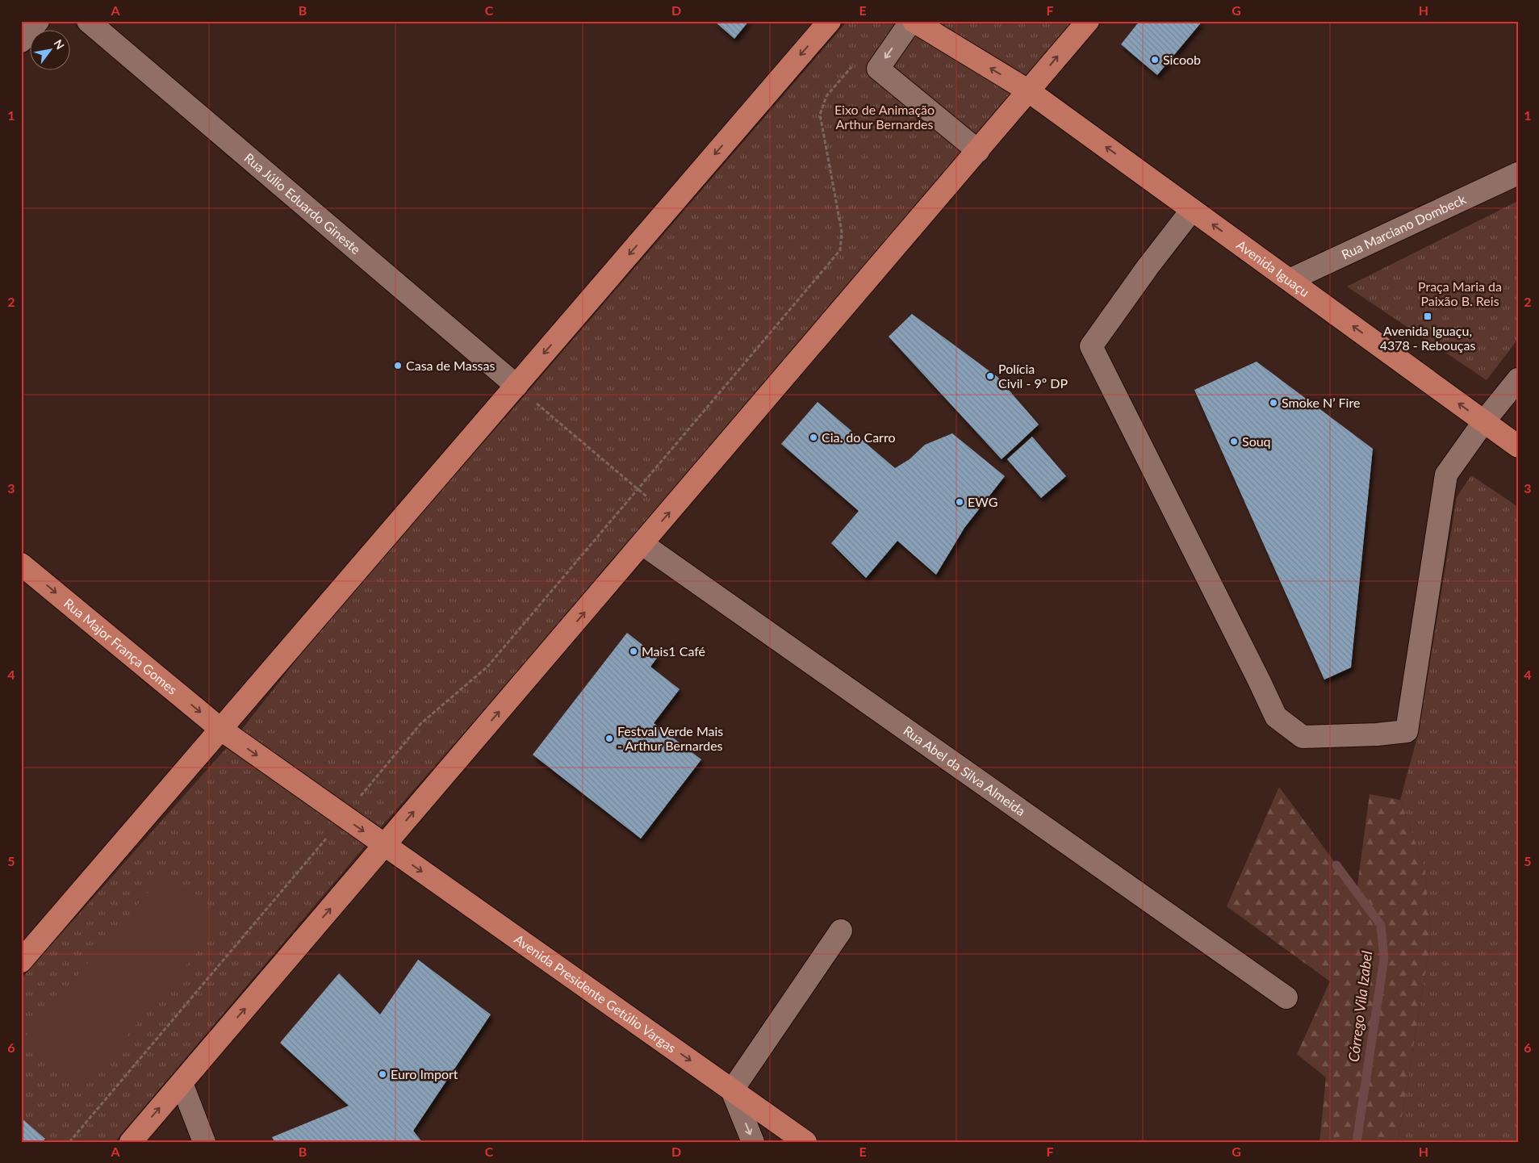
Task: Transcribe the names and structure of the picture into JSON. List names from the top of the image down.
{
  "streets": {
    "main road": ["Avenida Iguaçu", "Rua Major França Gomes", "Avenida Presidente Getúlio Vargas"],
    "street": ["Rua Júlio Eduardo Gineste", "Rua Marciano Dombeck", "Rua Abel da Silva Almeida"]
  },
  "crossings": [
    ["Rua Marciano Dombeck", "Avenida Iguaçu"],
    ["Rua Major França Gomes", "Avenida Presidente Getúlio Vargas"]
  ],
  "one_way": ["Avenida Iguaçu", "Rua Major França Gomes", "Avenida Presidente Getúlio Vargas"],
  "water": ["Córrego Vila Izabel"],
  "parks": ["Eixo de Animação Arthur Bernardes", "Praça Maria da Paixão B. Reis"],
  "places": {
    "other": [
      "Sicoob",
      "Casa de Massas",
      "Polícia Civil - 9º DP",
      "Smoke N’ Fire",
      "Cia. do Carro",
      "Souq",
      "EWG",
      "Mais1 Café",
      "Festval Verde Mais - Arthur Bernardes",
      "Euro Import"
    ],
    "transit": ["Avenida Iguaçu, 4378 - Rebouças"]
  },
  "north": "top right",
  "grid": {
    "columns": [
      "A",
      "B",
      "C",
      "D",
      "E",
      "F",
      "G",
      "H"
    ],
    "rows": [
      "1",
      "2",
      "3",
      "4",
      "5",
      "6"
    ]
  }
}
